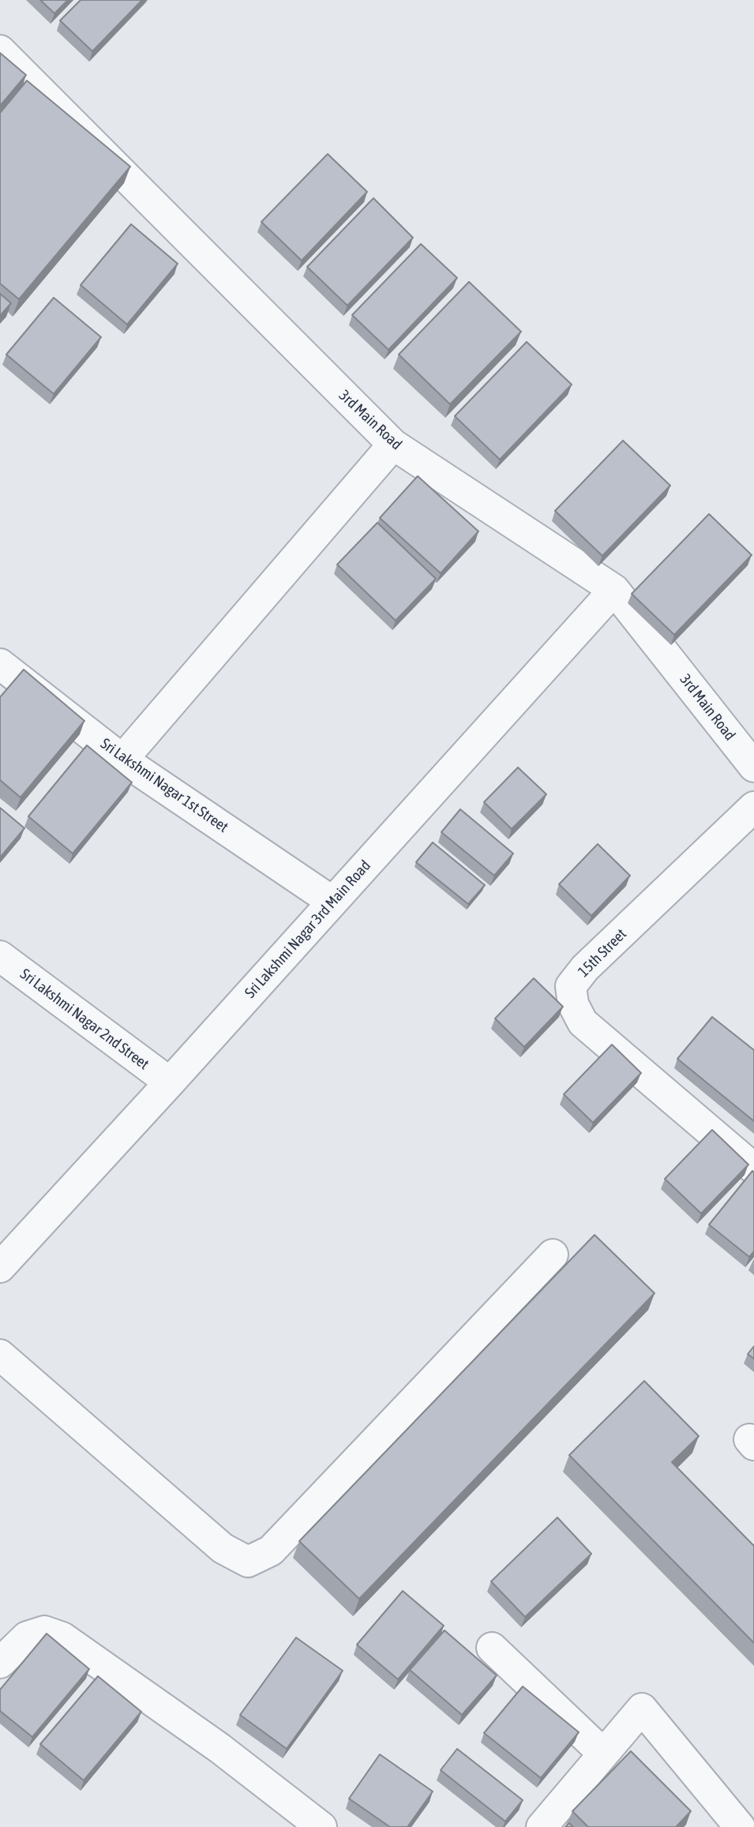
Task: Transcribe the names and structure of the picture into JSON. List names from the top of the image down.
{
  "streets": {
    "street": [
      "3rd Main Road",
      "Sri Lakshmi Nagar 1st Street",
      "Sri Lakshmi Nagar 3rd Main Road",
      "15th Street",
      "Sri Lakshmi Nagar 2nd Street"
    ]
  },
  "crossings": [
    ["3rd Main Road", "Sri Lakshmi Nagar 3rd Main Road"],
    ["Sri Lakshmi Nagar 1st Street", "Sri Lakshmi Nagar 3rd Main Road"],
    ["Sri Lakshmi Nagar 3rd Main Road", "Sri Lakshmi Nagar 2nd Street"]
  ]
}
